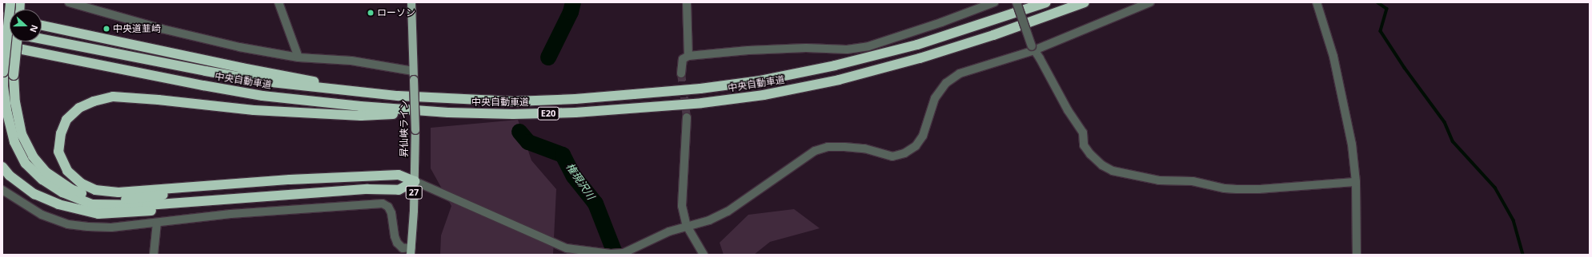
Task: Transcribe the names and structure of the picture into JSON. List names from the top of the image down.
{
  "streets": {
    "highway": ["中央自動車道", "E20"],
    "main road": ["昇仙峡ライン", "27"]
  },
  "water": ["権現沢川"],
  "places": ["ローソン", "中央道韮崎"],
  "north": "right"
}
